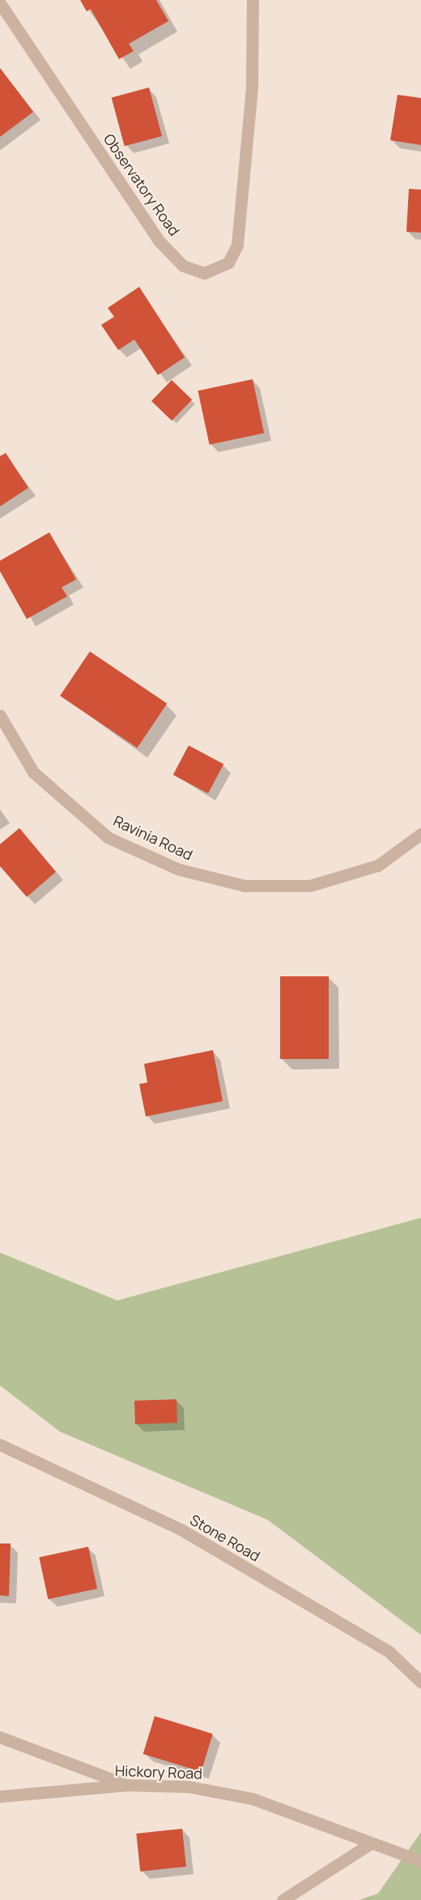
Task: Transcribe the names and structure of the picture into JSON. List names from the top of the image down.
{
  "streets": {
    "street": [
      "Observatory Road",
      "Ravinia Road",
      "Stone Road",
      "Hickory Road"
    ]
  }
}
